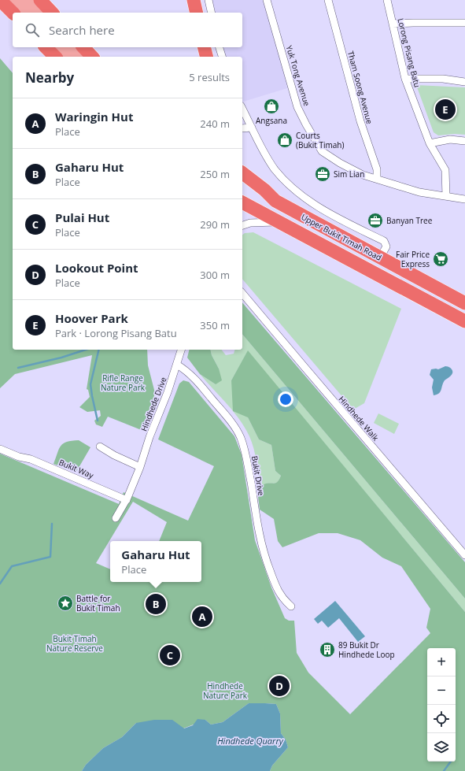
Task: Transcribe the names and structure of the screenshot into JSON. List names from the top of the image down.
{
  "streets": {
    "highway": ["Upper Bukit Timah Road"],
    "street": [
      "Lorong Pisang Batu",
      "Yuk Tong Avenue",
      "Tham Soong Avenue",
      "Hindhede Drive",
      "Hindhede Walk",
      "Bukit Way",
      "Bukit Drive"
    ]
  },
  "crossings": [
    ["Lorong Pisang Batu", "Yuk Tong Avenue"],
    ["Yuk Tong Avenue", "Tham Soong Avenue"],
    ["Hindhede Drive", "Bukit Way"],
    ["Hindhede Drive", "Bukit Drive"]
  ],
  "water": ["Hindhede Quarry"],
  "parks": ["Rifle Range Nature Park", "Bukit Timah Nature Reserve", "Hindhede Nature Park"],
  "places": {
    "shop": ["Angsana", "Courts (Bukit Timah)"],
    "office": ["Sim Lian", "Banyan Tree"],
    "supermarket": ["Fair Price Express"],
    "place": ["Battle for Bukit Timah"],
    "building": ["89 Bukit Dr Hindhede Loop"]
  },
  "page": {
    "search": "Search here",
    "heading": ["Nearby", "5 results"],
    "pins": [
      "E",
      "B",
      "A",
      "C",
      "D"
    ],
    "list": [
      {
        "mark": "A",
        "name": "Waringin Hut",
        "note": "Place",
        "value": "240 m"
      },
      {
        "mark": "B",
        "name": "Gaharu Hut",
        "note": "Place",
        "value": "250 m"
      },
      {
        "mark": "C",
        "name": "Pulai Hut",
        "note": "Place",
        "value": "290 m"
      },
      {
        "mark": "D",
        "name": "Lookout Point",
        "note": "Place",
        "value": "300 m"
      },
      {
        "mark": "E",
        "name": "Hoover Park",
        "note": "Park · Lorong Pisang Batu",
        "value": "350 m"
      }
    ],
    "popup": ["Gaharu Hut", "Place"],
    "map_buttons": ["+", "−"]
  }
}
